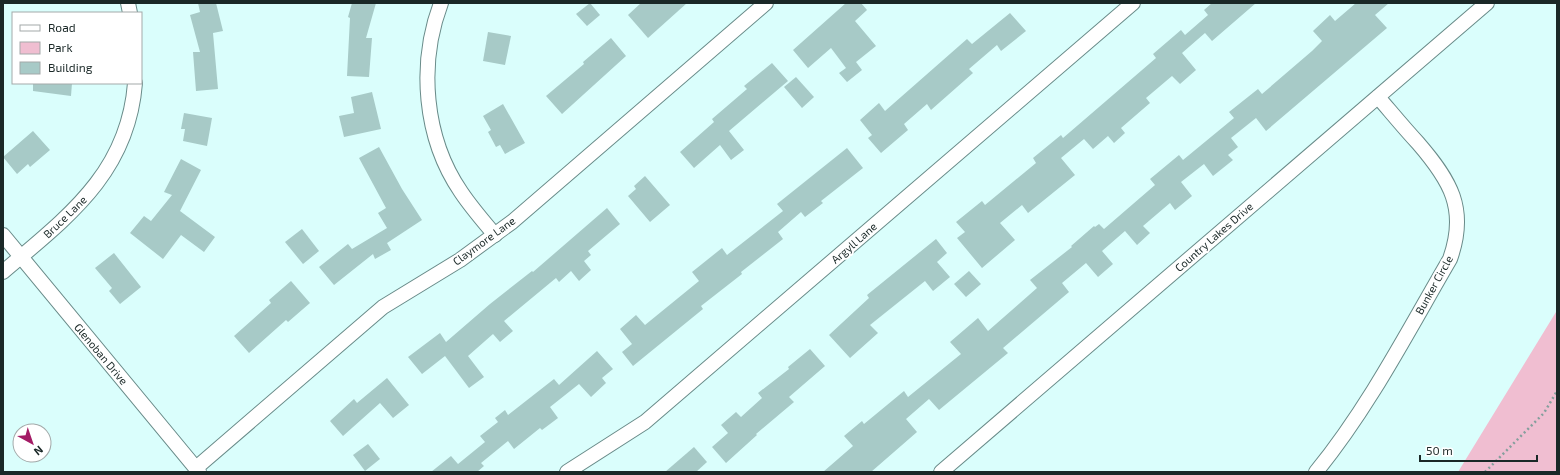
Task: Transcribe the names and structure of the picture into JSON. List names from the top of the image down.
{
  "streets": {
    "street": [
      "Bruce Lane",
      "Country Lakes Drive",
      "Claymore Lane",
      "Argyll Lane",
      "Bunker Circle",
      "Glenoban Drive"
    ]
  },
  "crossings": [
    ["Bruce Lane", "Glenoban Drive"],
    ["Country Lakes Drive", "Bunker Circle"],
    ["Claymore Lane", "Glenoban Drive"]
  ],
  "legend": ["Road", "Park", "Building"],
  "scale_bar": "50 m",
  "north": "bottom right"
}
